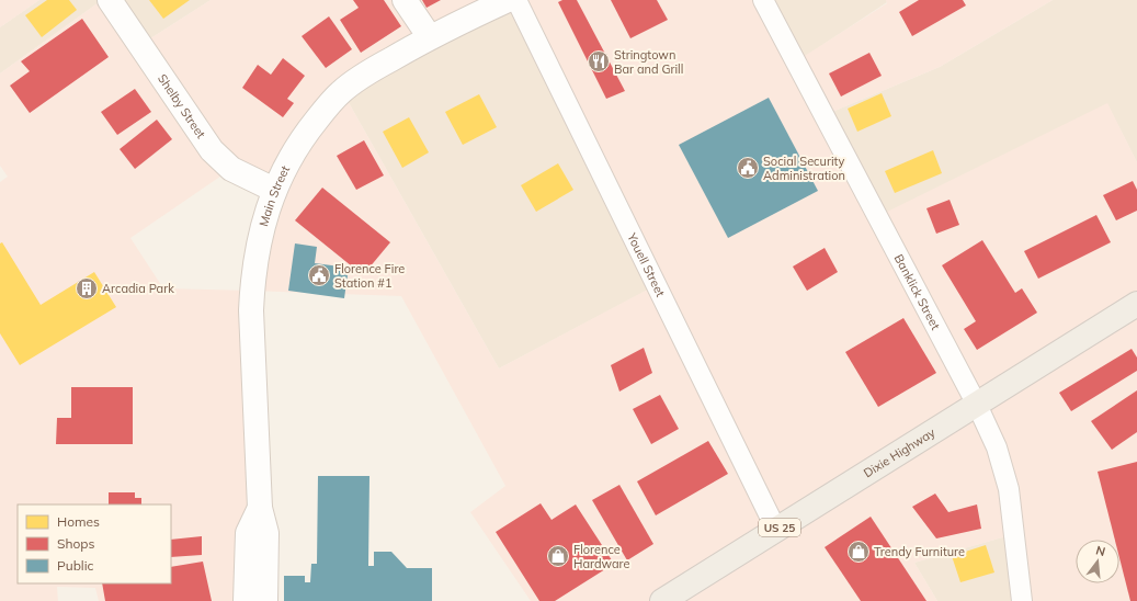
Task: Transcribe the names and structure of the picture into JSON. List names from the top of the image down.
{
  "streets": {
    "main road": ["Dixie Highway", "US 25"],
    "street": [
      "Shelby Street",
      "Main Street",
      "Youell Street",
      "Banklick Street"
    ]
  },
  "crossings": [
    ["Shelby Street", "Main Street"],
    ["Youell Street", "Dixie Highway"],
    ["Banklick Street", "Dixie Highway"]
  ],
  "places": {
    "restaurant": ["Stringtown Bar and Grill"],
    "public building": ["Social Security Administration", "Florence Fire Station #1"],
    "building": ["Arcadia Park"],
    "shop": ["Trendy Furniture", "Florence Hardware"]
  },
  "legend": ["Homes", "Shops", "Public"],
  "north": "top"
}
